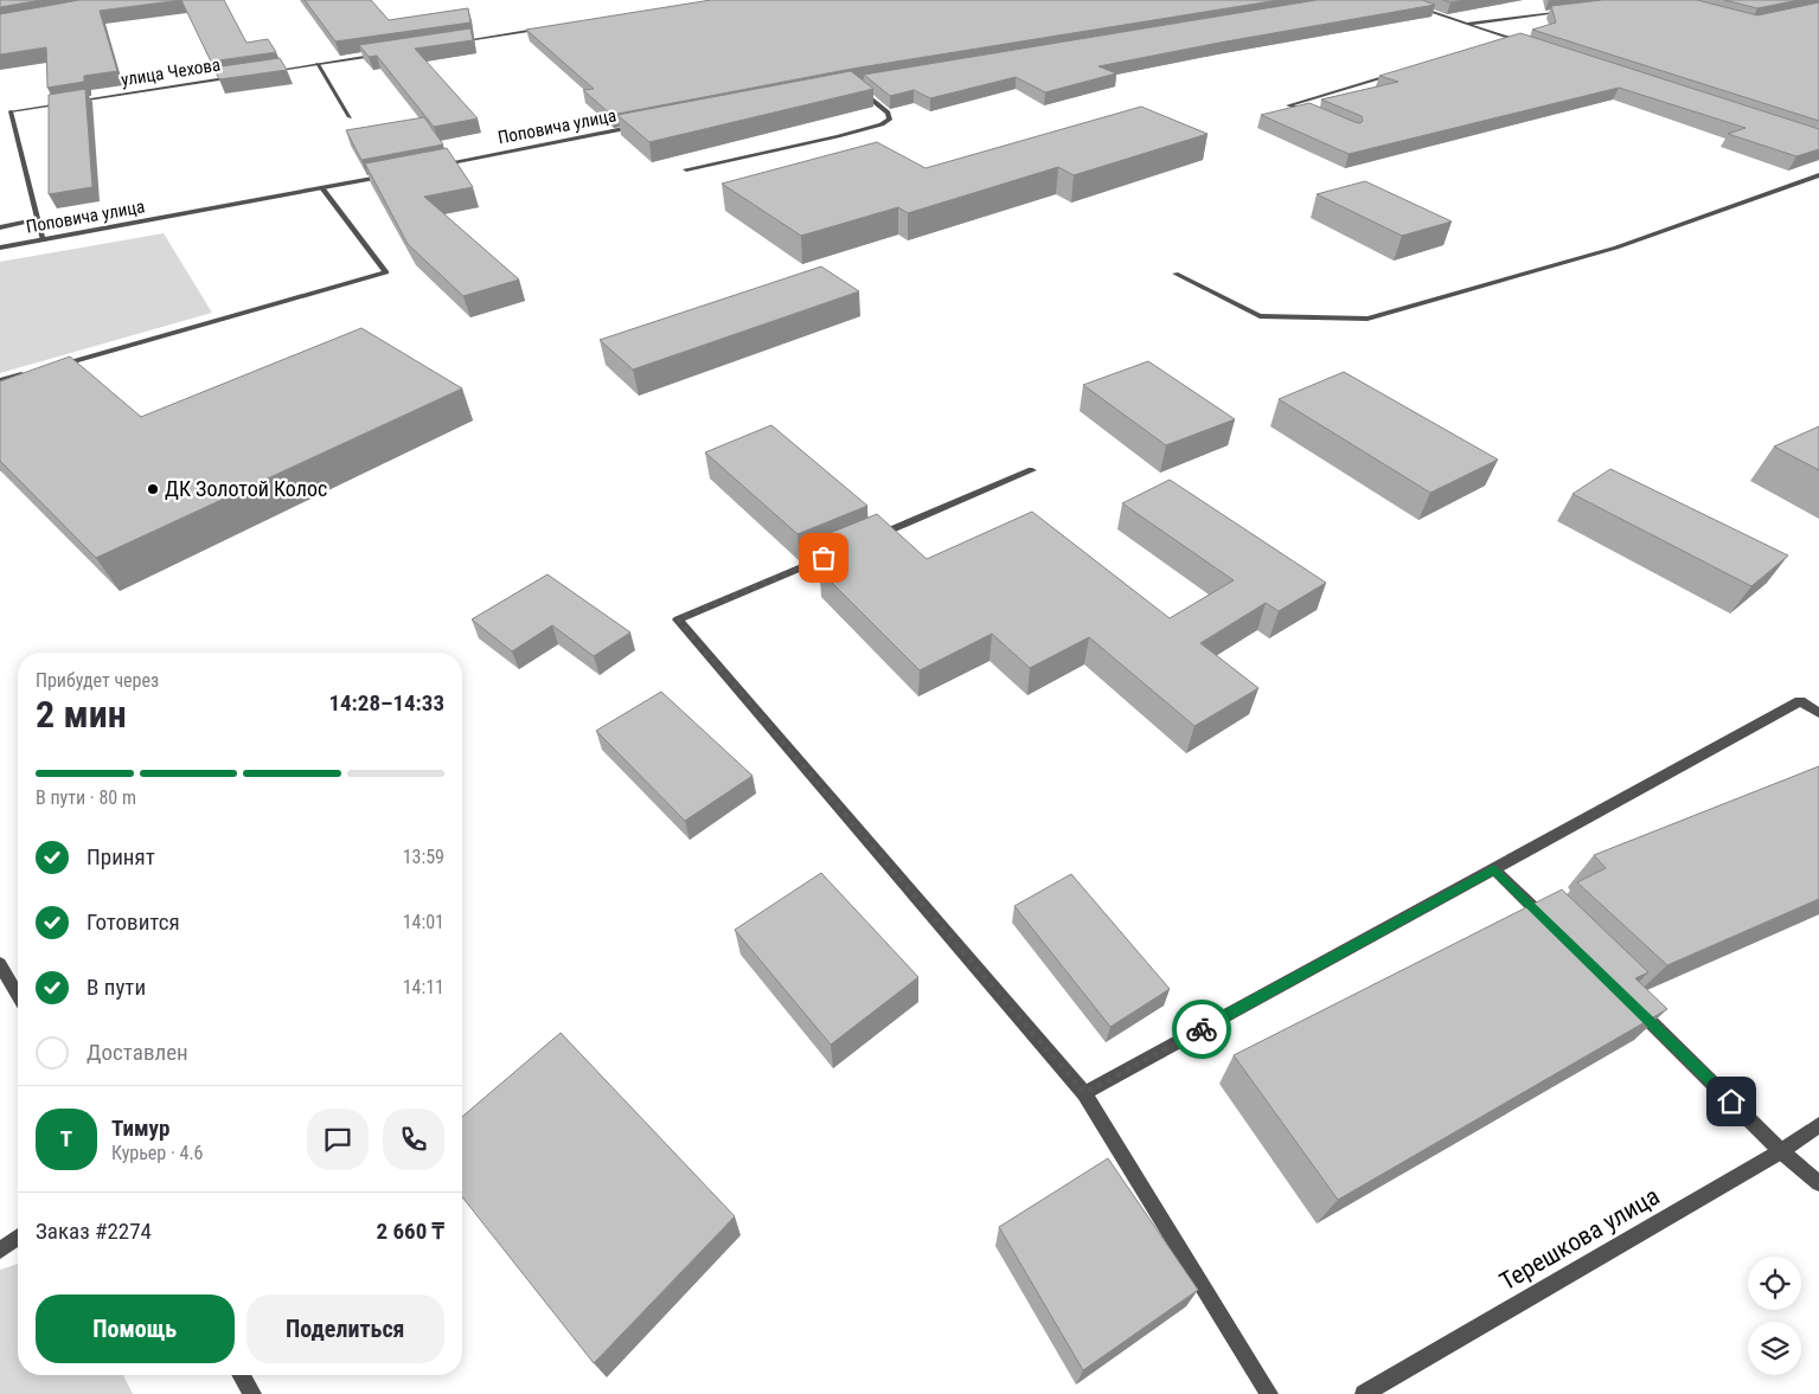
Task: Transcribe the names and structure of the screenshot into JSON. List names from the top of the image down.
{
  "streets": {
    "street": ["улица Чехова", "Поповича улица", "Терешкова улица"]
  },
  "places": ["ДК Золотой Колос"],
  "page": {
    "heading": ["2 мин", "Прибудет через", "14:28–14:33"],
    "panel": [
      "Тимур",
      "Курьер · 4.6",
      "Заказ #2274",
      "2 660 ₸"
    ],
    "bar": "В пути · 80 m",
    "list": [
      ["Принят", "13:59"],
      ["Готовится", "14:01"],
      ["В пути", "14:11"],
      "Доставлен"
    ],
    "round": "Т",
    "buttons": ["Помощь", "Поделиться"]
  }
}
